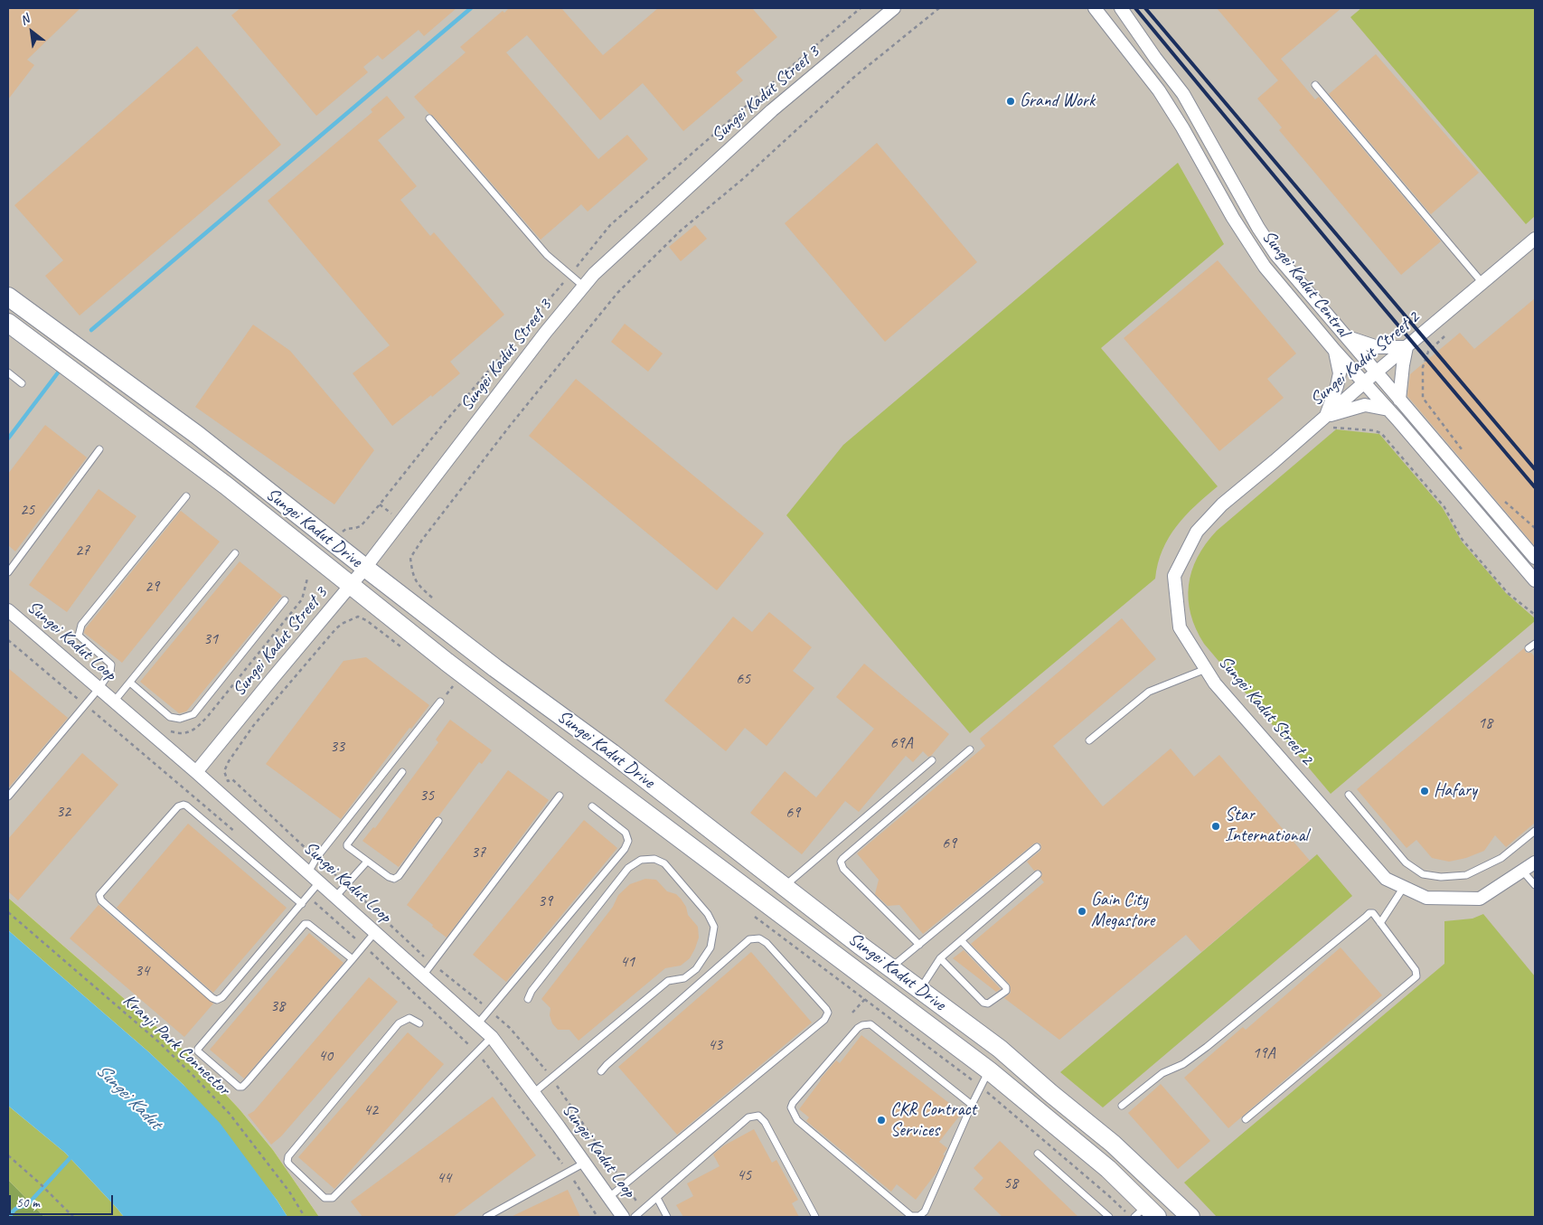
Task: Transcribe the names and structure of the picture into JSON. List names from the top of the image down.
{
  "streets": {
    "main road": ["Sungei Kadut Drive"],
    "street": [
      "Sungei Kadut Street 3",
      "Sungei Kadut Central",
      "Sungei Kadut Street 2",
      "Sungei Kadut Loop"
    ],
    "path": ["Kranji Park Connector"]
  },
  "crossings": [
    ["Sungei Kadut Street 3", "Sungei Kadut Drive"],
    ["Sungei Kadut Street 3", "Sungei Kadut Loop"],
    ["Sungei Kadut Central", "Sungei Kadut Street 2"]
  ],
  "water": ["Sungei Kadut"],
  "places": [
    "Grand Work",
    "Hafary",
    "Star International",
    "Gain City Megastore",
    "CKR Contract Services"
  ],
  "house_numbers": [
    "25",
    "27",
    "29",
    "31",
    "65",
    "18",
    "69A",
    "33",
    "35",
    "32",
    "69",
    "69",
    "37",
    "39",
    "41",
    "34",
    "38",
    "43",
    "19A",
    "40",
    "42",
    "45",
    "44",
    "58"
  ],
  "scale_bar": "50 m",
  "north": "top left"
}
